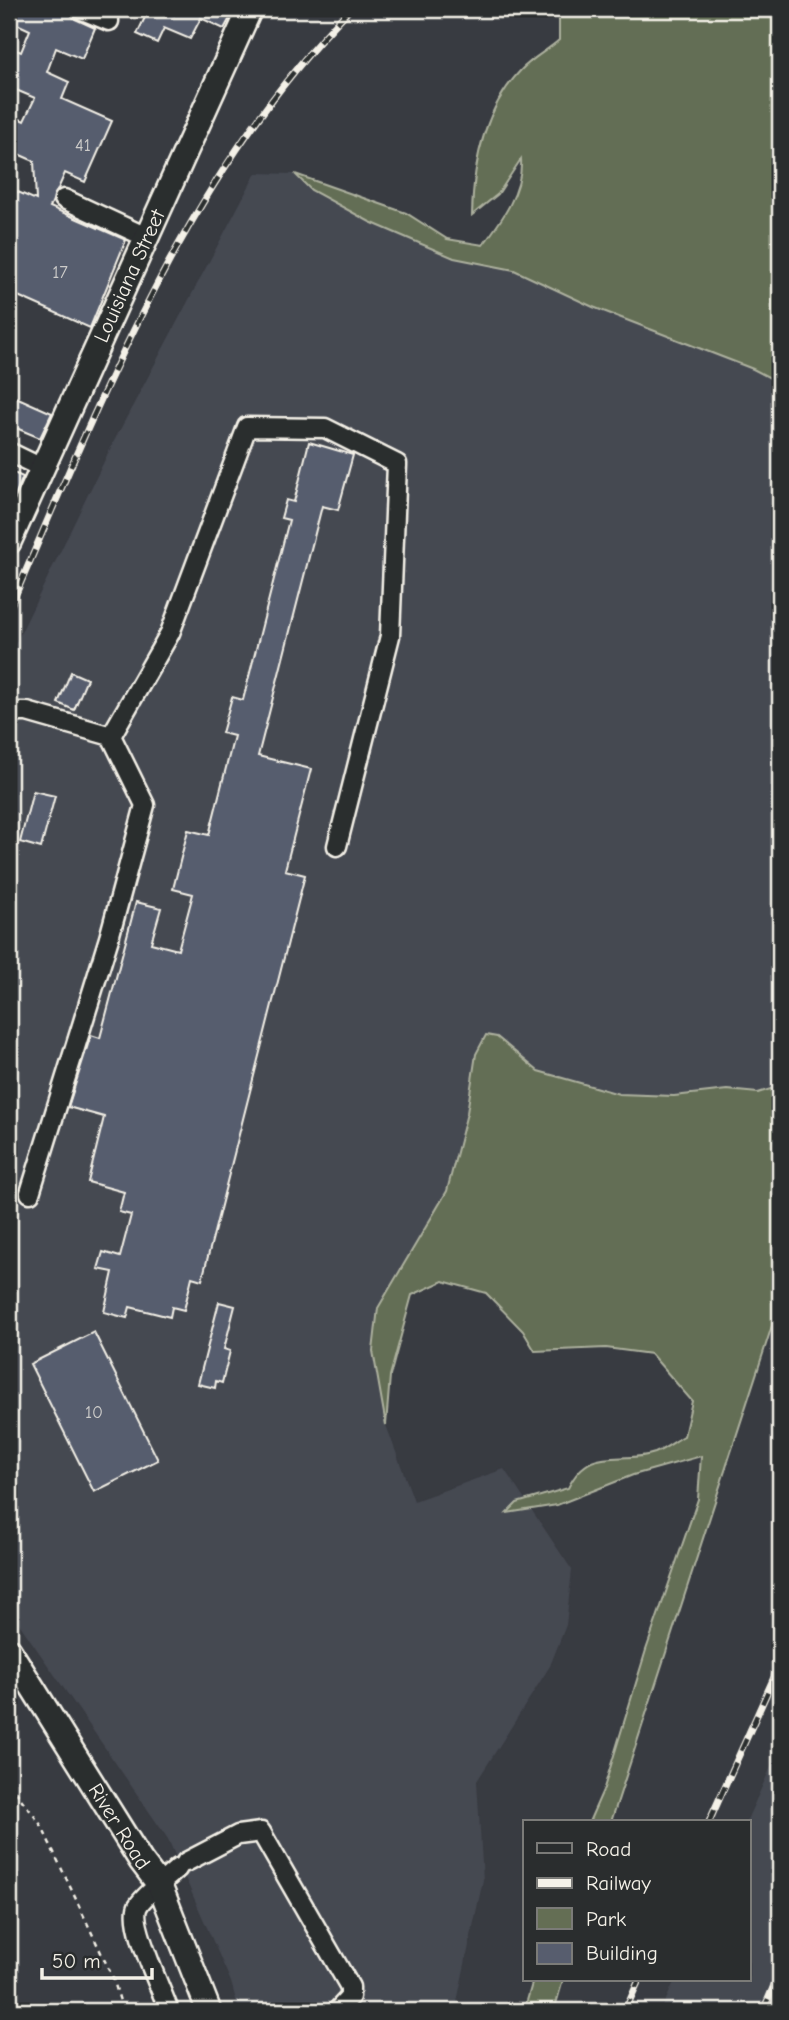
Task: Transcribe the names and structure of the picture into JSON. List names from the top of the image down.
{
  "streets": {
    "main road": ["Louisiana Street", "River Road"]
  },
  "house_numbers": ["41", "17", "10"],
  "legend": [
    "Road",
    "Railway",
    "Park",
    "Building"
  ],
  "scale_bar": "50 m"
}
